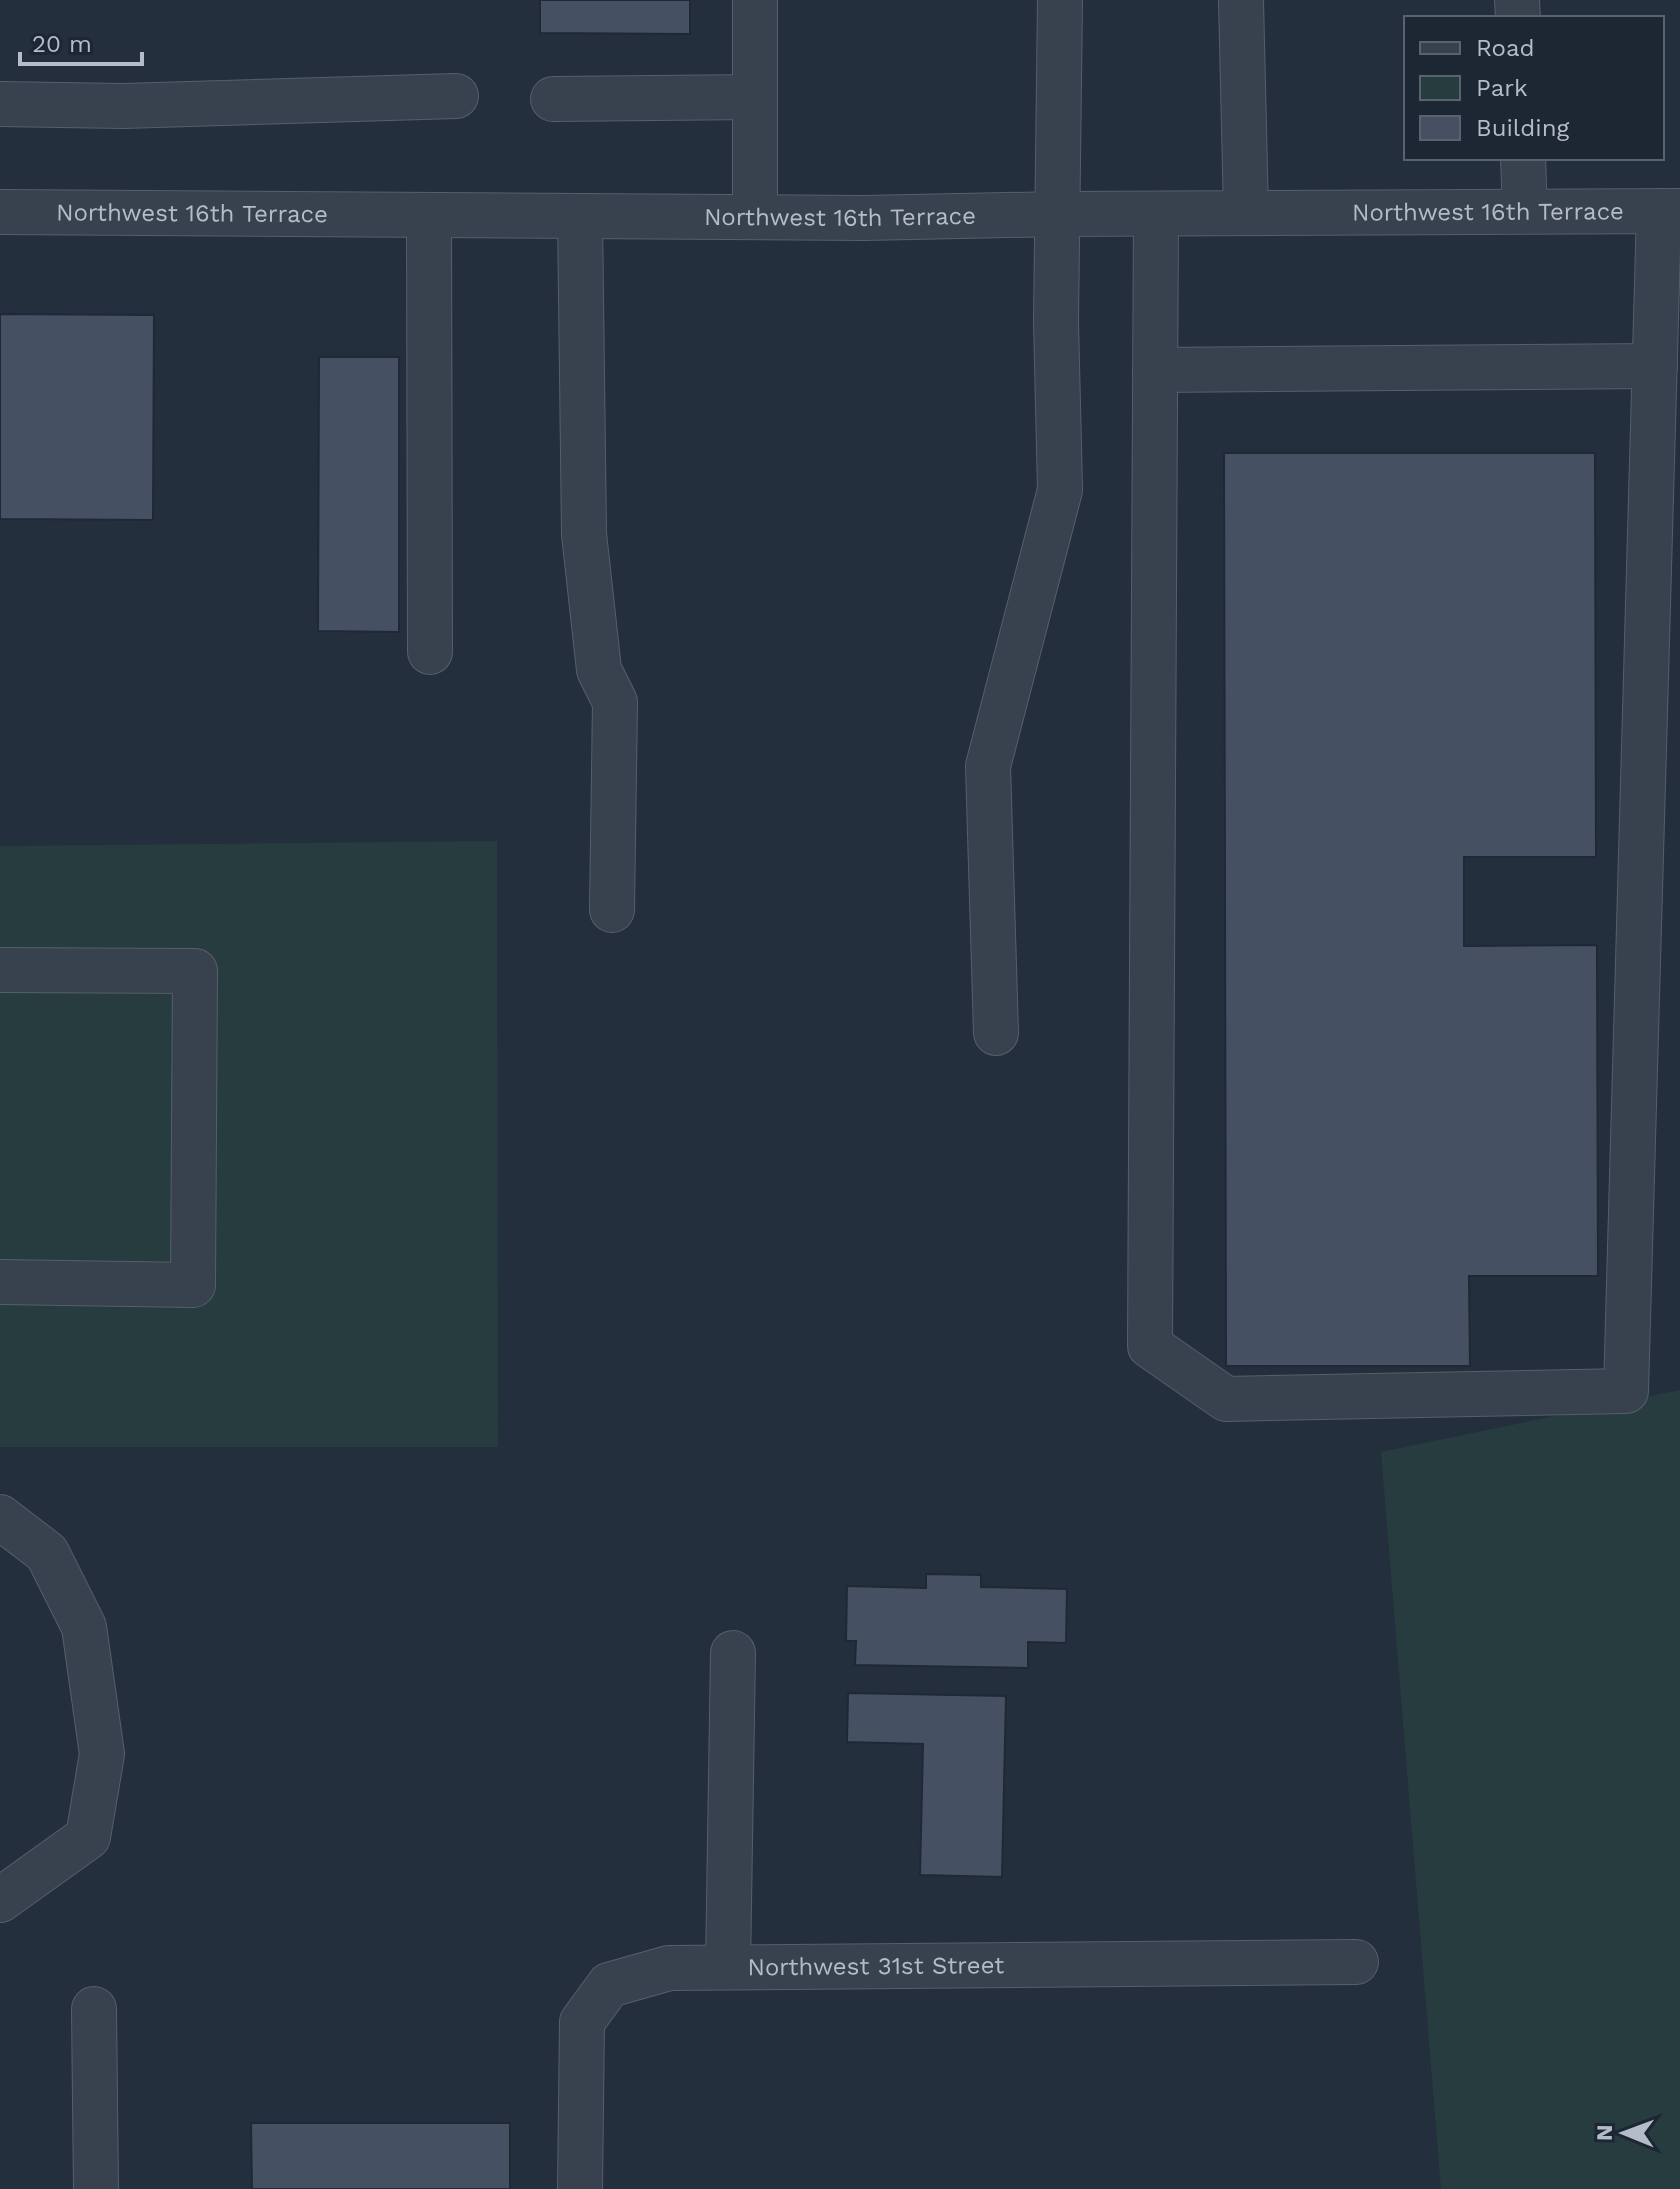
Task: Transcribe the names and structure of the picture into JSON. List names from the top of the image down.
{
  "streets": {
    "street": ["Northwest 16th Terrace", "Northwest 31st Street"]
  },
  "legend": ["Road", "Park", "Building"],
  "scale_bar": "20 m",
  "north": "left"
}
